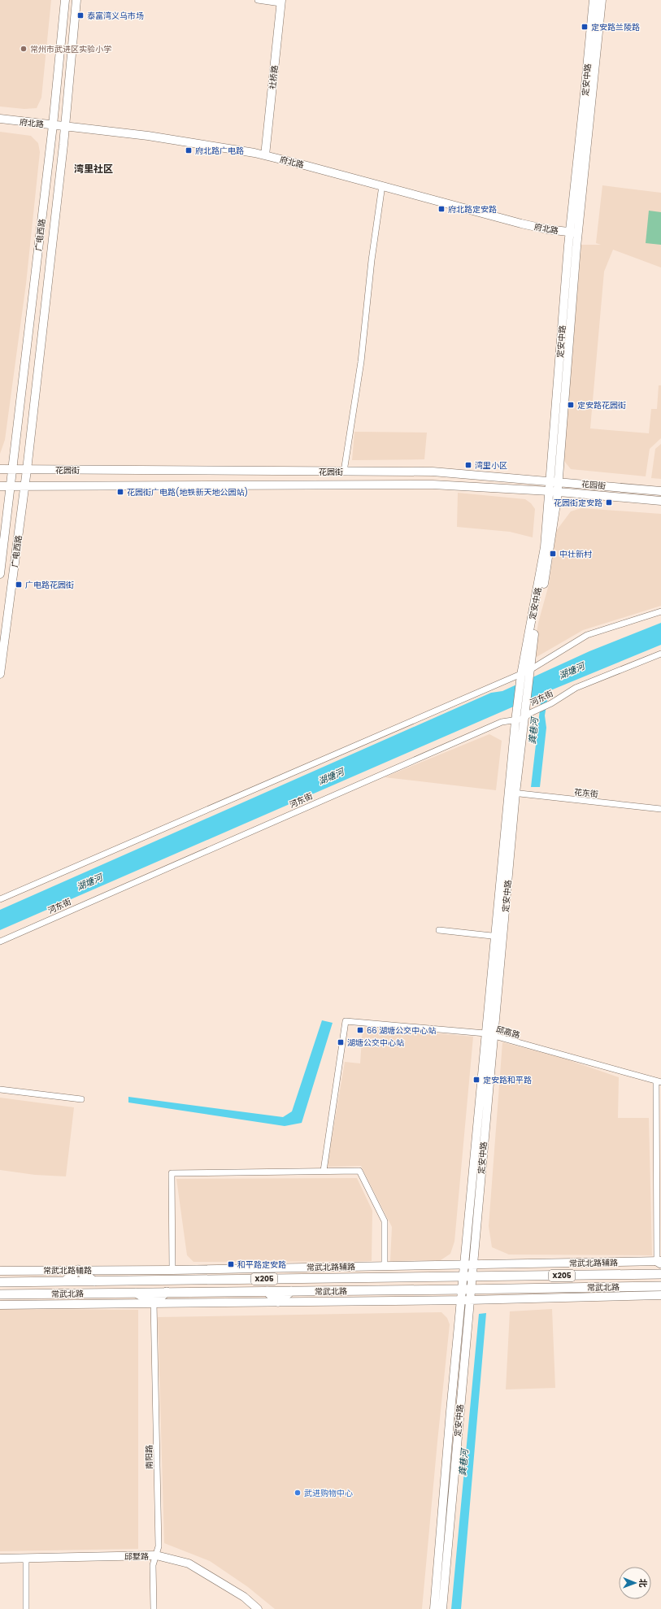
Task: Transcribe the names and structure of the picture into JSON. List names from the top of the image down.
{
  "streets": {
    "main road": [
      "社桥路",
      "定安中路",
      "府北路",
      "广电西路",
      "花园街",
      "常武北路辅路",
      "X205",
      "常武北路",
      "邱墅路"
    ],
    "street": [
      "河东街",
      "花东街",
      "邱高路",
      "南阳路"
    ]
  },
  "crossings": [
    ["社桥路", "府北路"],
    ["定安中路", "府北路"],
    ["定安中路", "花园街"],
    ["定安中路", "河东街"],
    ["定安中路", "花东街"],
    ["定安中路", "邱高路"],
    ["定安中路", "常武北路辅路"],
    ["定安中路", "常武北路"],
    ["府北路", "广电西路"],
    ["广电西路", "花园街"],
    ["南阳路", "邱墅路"]
  ],
  "districts": ["湾里社区"],
  "water": ["湖塘河", "龚巷河"],
  "places": {
    "transit": [
      "泰富湾义乌市场",
      "定安路兰陵路",
      "府北路广电路",
      "府北路定安路",
      "定安路花园街",
      "湾里小区",
      "花园街广电路(地铁新天地公园站)",
      "花园街定安路",
      "中壮新村",
      "广电路花园街",
      "66 湖塘公交中心站",
      "湖塘公交中心站",
      "定安路和平路",
      "和平路定安路"
    ],
    "other": ["常州市武进区实验小学", "武进购物中心"]
  },
  "north": "right"
}
